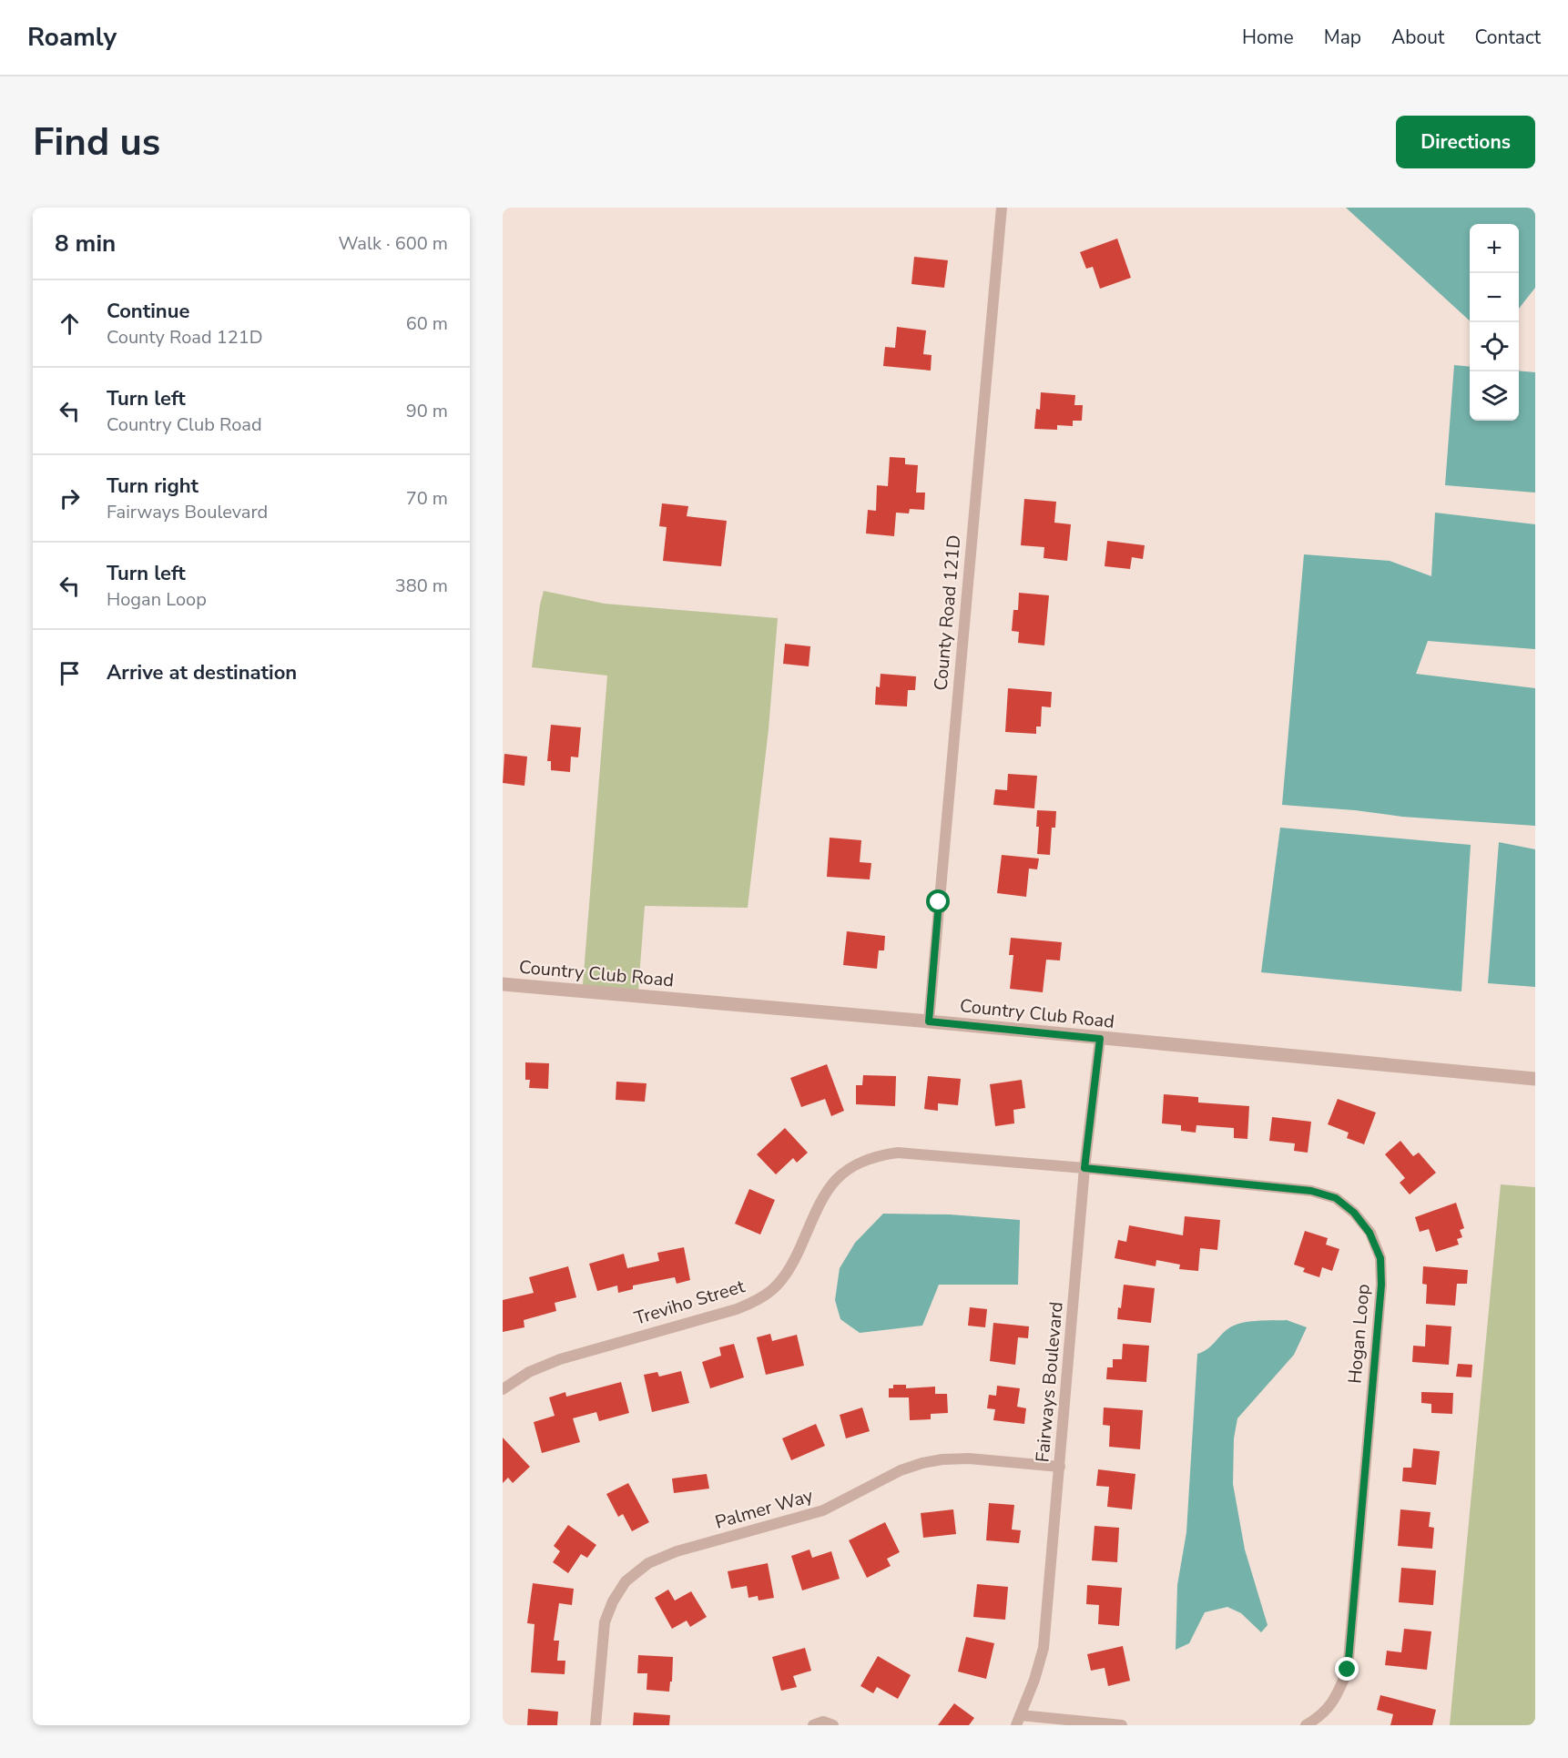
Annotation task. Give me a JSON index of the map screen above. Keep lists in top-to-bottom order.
{
  "streets": {
    "street": [
      "County Road 121D",
      "Country Club Road",
      "Treviho Street",
      "Hogan Loop",
      "Fairways Boulevard",
      "Palmer Way"
    ]
  },
  "crossings": [
    ["County Road 121D", "Country Club Road"],
    ["Country Club Road", "Fairways Boulevard"],
    ["Treviho Street", "Hogan Loop"],
    ["Treviho Street", "Fairways Boulevard"],
    ["Hogan Loop", "Fairways Boulevard"],
    ["Fairways Boulevard", "Palmer Way"]
  ],
  "page": {
    "header": "Roamly",
    "nav": [
      "Home",
      "Map",
      "About",
      "Contact"
    ],
    "buttons": "Directions",
    "title": "Find us",
    "heading": ["8 min", "Walk · 600 m"],
    "map_buttons": ["+", "−"],
    "list": [
      ["Continue", "County Road 121D", "60 m"],
      ["Turn left", "Country Club Road", "90 m"],
      ["Turn right", "Fairways Boulevard", "70 m"],
      ["Turn left", "Hogan Loop", "380 m"],
      "Arrive at destination"
    ]
  }
}
